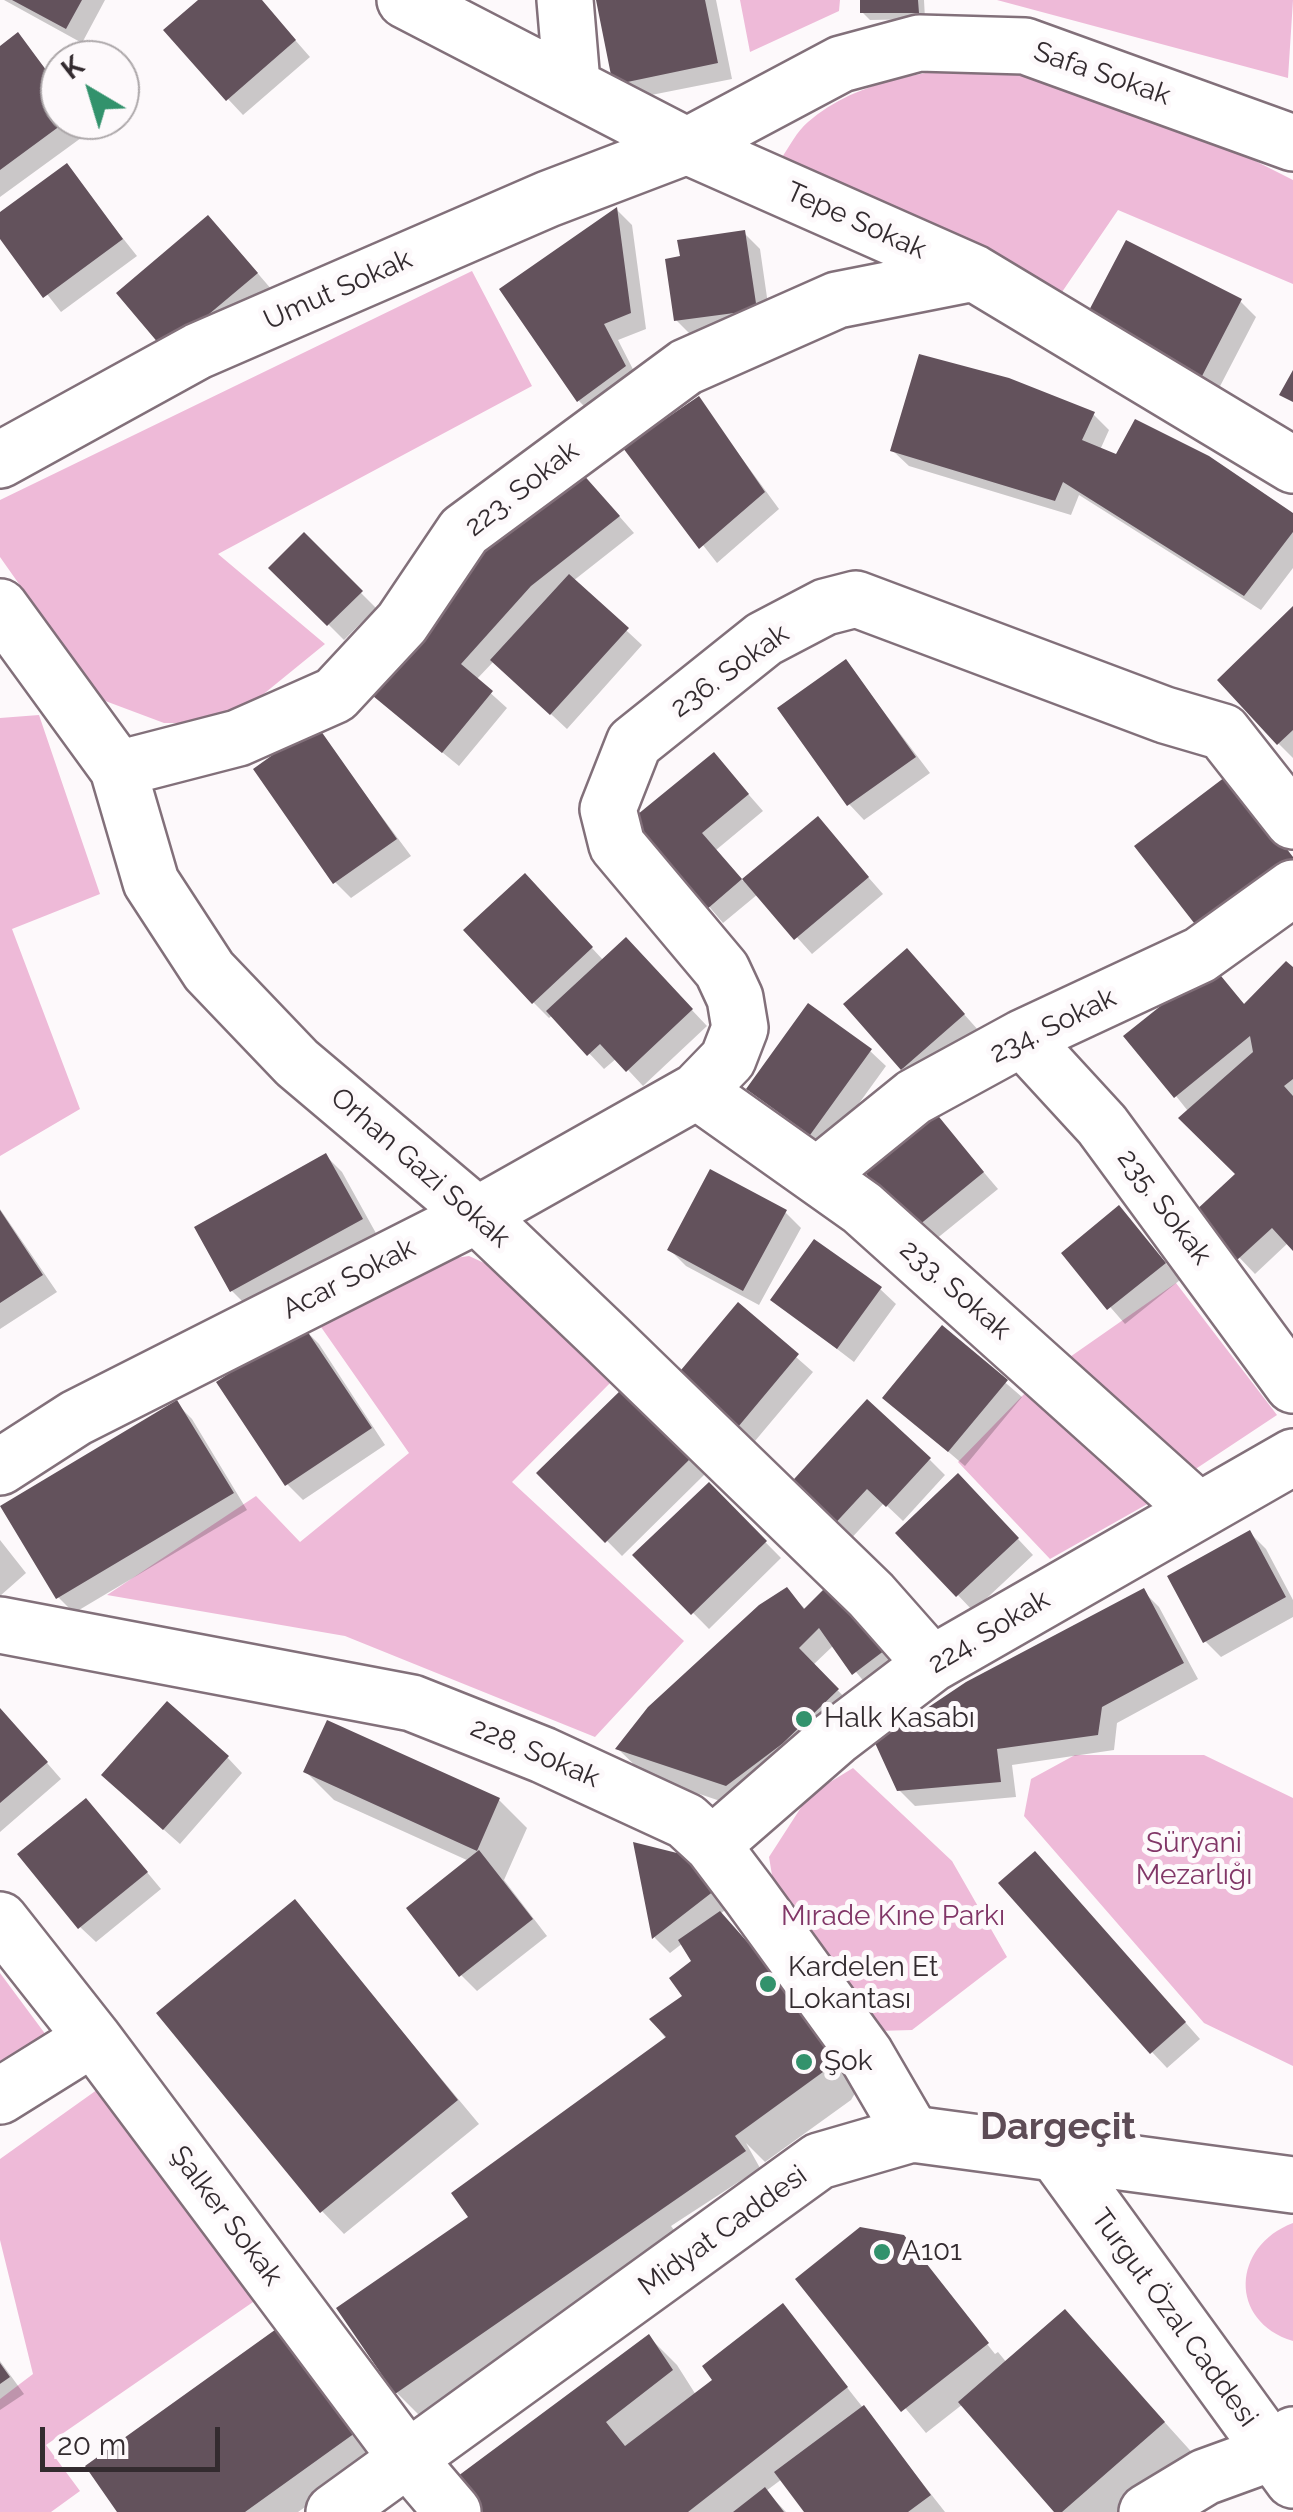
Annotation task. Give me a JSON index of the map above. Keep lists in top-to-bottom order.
{
  "streets": {
    "street": [
      "Safa Sokak",
      "Tepe Sokak",
      "Umut Sokak",
      "223. Sokak",
      "236. Sokak",
      "234. Sokak",
      "Orhan Gazi Sokak",
      "235. Sokak",
      "Acar Sokak",
      "233. Sokak",
      "224. Sokak",
      "228. Sokak",
      "Şalker Sokak",
      "Midyat Caddesi",
      "Turgut Özal Caddesi"
    ]
  },
  "crossings": [
    ["Safa Sokak", "Tepe Sokak"],
    ["Safa Sokak", "Umut Sokak"],
    ["Tepe Sokak", "Umut Sokak"],
    ["Tepe Sokak", "223. Sokak"],
    ["223. Sokak", "Orhan Gazi Sokak"],
    ["236. Sokak", "Acar Sokak"],
    ["236. Sokak", "233. Sokak"],
    ["234. Sokak", "235. Sokak"],
    ["234. Sokak", "233. Sokak"],
    ["Orhan Gazi Sokak", "Acar Sokak"],
    ["Orhan Gazi Sokak", "224. Sokak"],
    ["Acar Sokak", "233. Sokak"],
    ["233. Sokak", "224. Sokak"],
    ["224. Sokak", "228. Sokak"],
    ["228. Sokak", "Midyat Caddesi"],
    ["Şalker Sokak", "Midyat Caddesi"],
    ["Midyat Caddesi", "Turgut Özal Caddesi"]
  ],
  "districts": ["Dargeçit"],
  "parks": ["Süryani Mezarlığı", "Mırade Kıne Parkı"],
  "places": [
    "Halk Kasabı",
    "Kardelen Et Lokantası",
    "Şok",
    "A101"
  ],
  "scale_bar": "20 m",
  "north": "top left"
}
